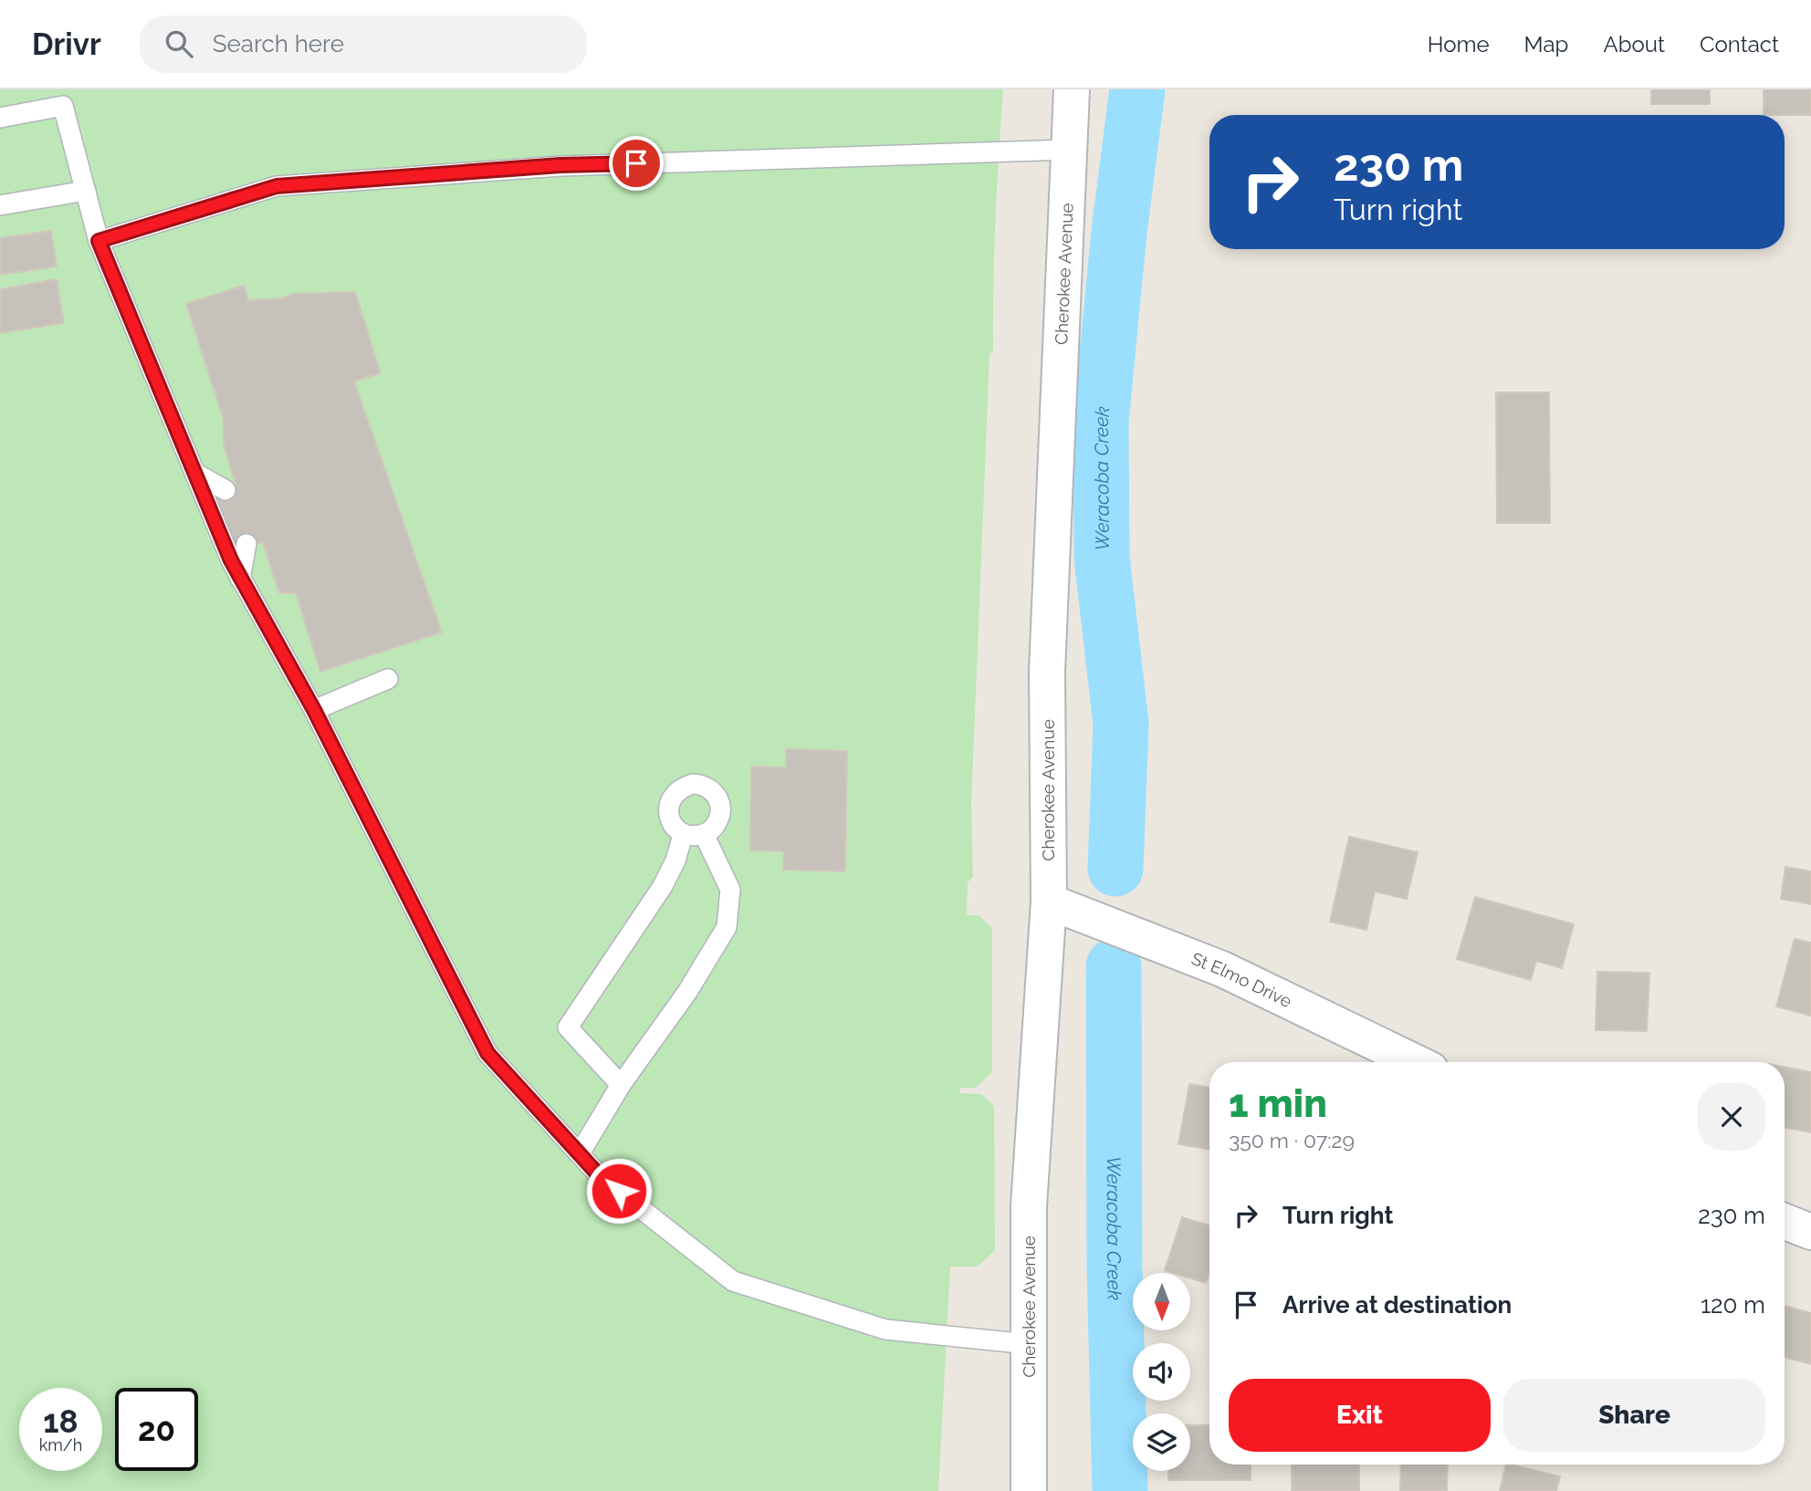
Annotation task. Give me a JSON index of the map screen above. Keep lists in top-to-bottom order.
{
  "streets": {
    "street": ["Cherokee Avenue", "St Elmo Drive"]
  },
  "crossings": [
    ["Cherokee Avenue", "St Elmo Drive"]
  ],
  "water": ["Weracoba Creek"],
  "north": "bottom",
  "page": {
    "header": "Drivr",
    "search": "Search here",
    "nav": [
      "Home",
      "Map",
      "About",
      "Contact"
    ],
    "turn": ["230 m", "Turn right"],
    "heading": ["1 min", "350 m · 07:29"],
    "list": [
      {
        "name": "Turn right",
        "value": "230 m"
      },
      {
        "name": "Arrive at destination",
        "value": "120 m"
      }
    ],
    "buttons": ["Exit", "Share"],
    "speed": "18 km/h",
    "limit": "20"
  }
}
